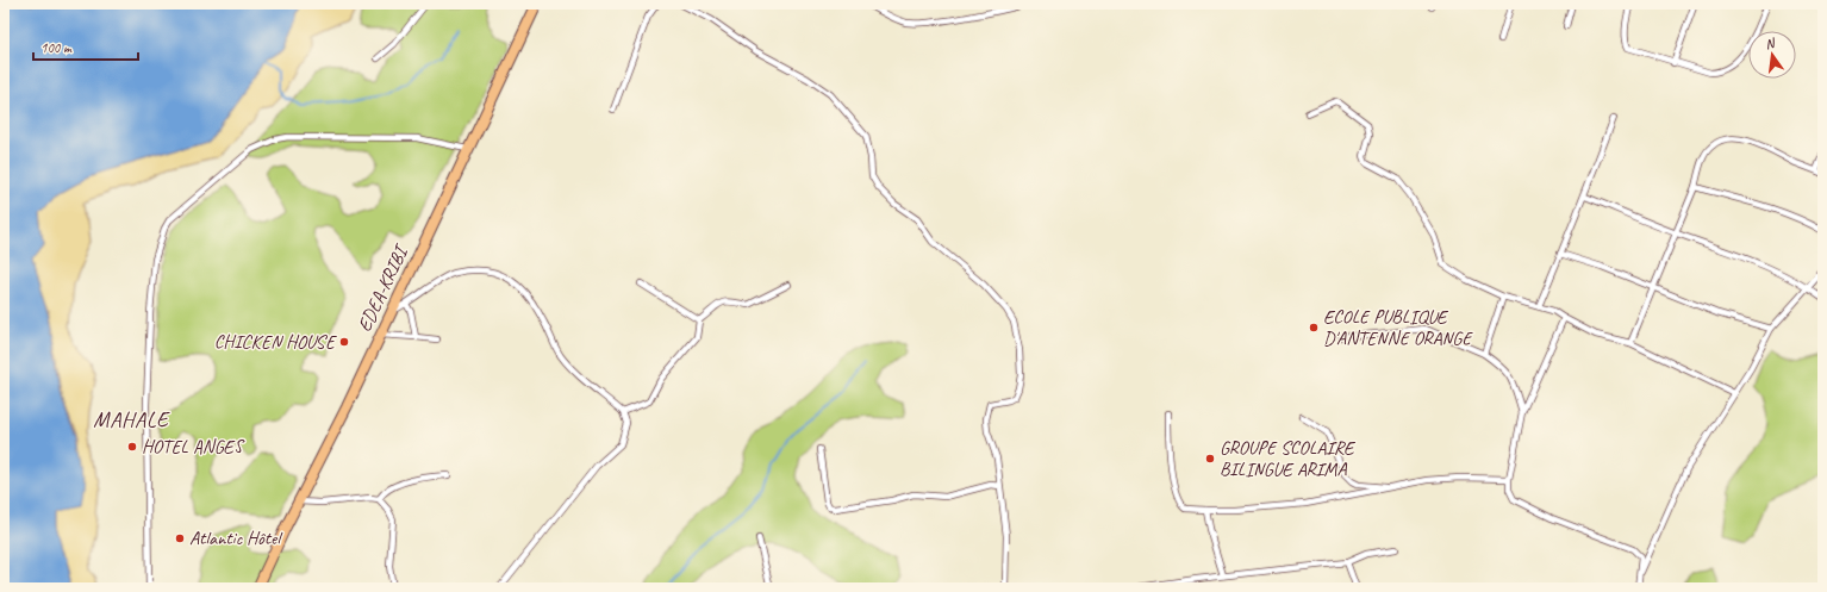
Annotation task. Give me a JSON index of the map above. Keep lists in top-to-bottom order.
{
  "streets": {
    "highway": ["EDEA-KRIBI"]
  },
  "districts": ["MAHALE"],
  "places": [
    "ECOLE PUBLIQUE D'ANTENNE ORANGE",
    "CHICKEN HOUSE",
    "HOTEL ANGES",
    "GROUPE SCOLAIRE BILINGUE ARIMA",
    "Atlantic Hôtel"
  ],
  "scale_bar": "100 m",
  "north": "top"
}
